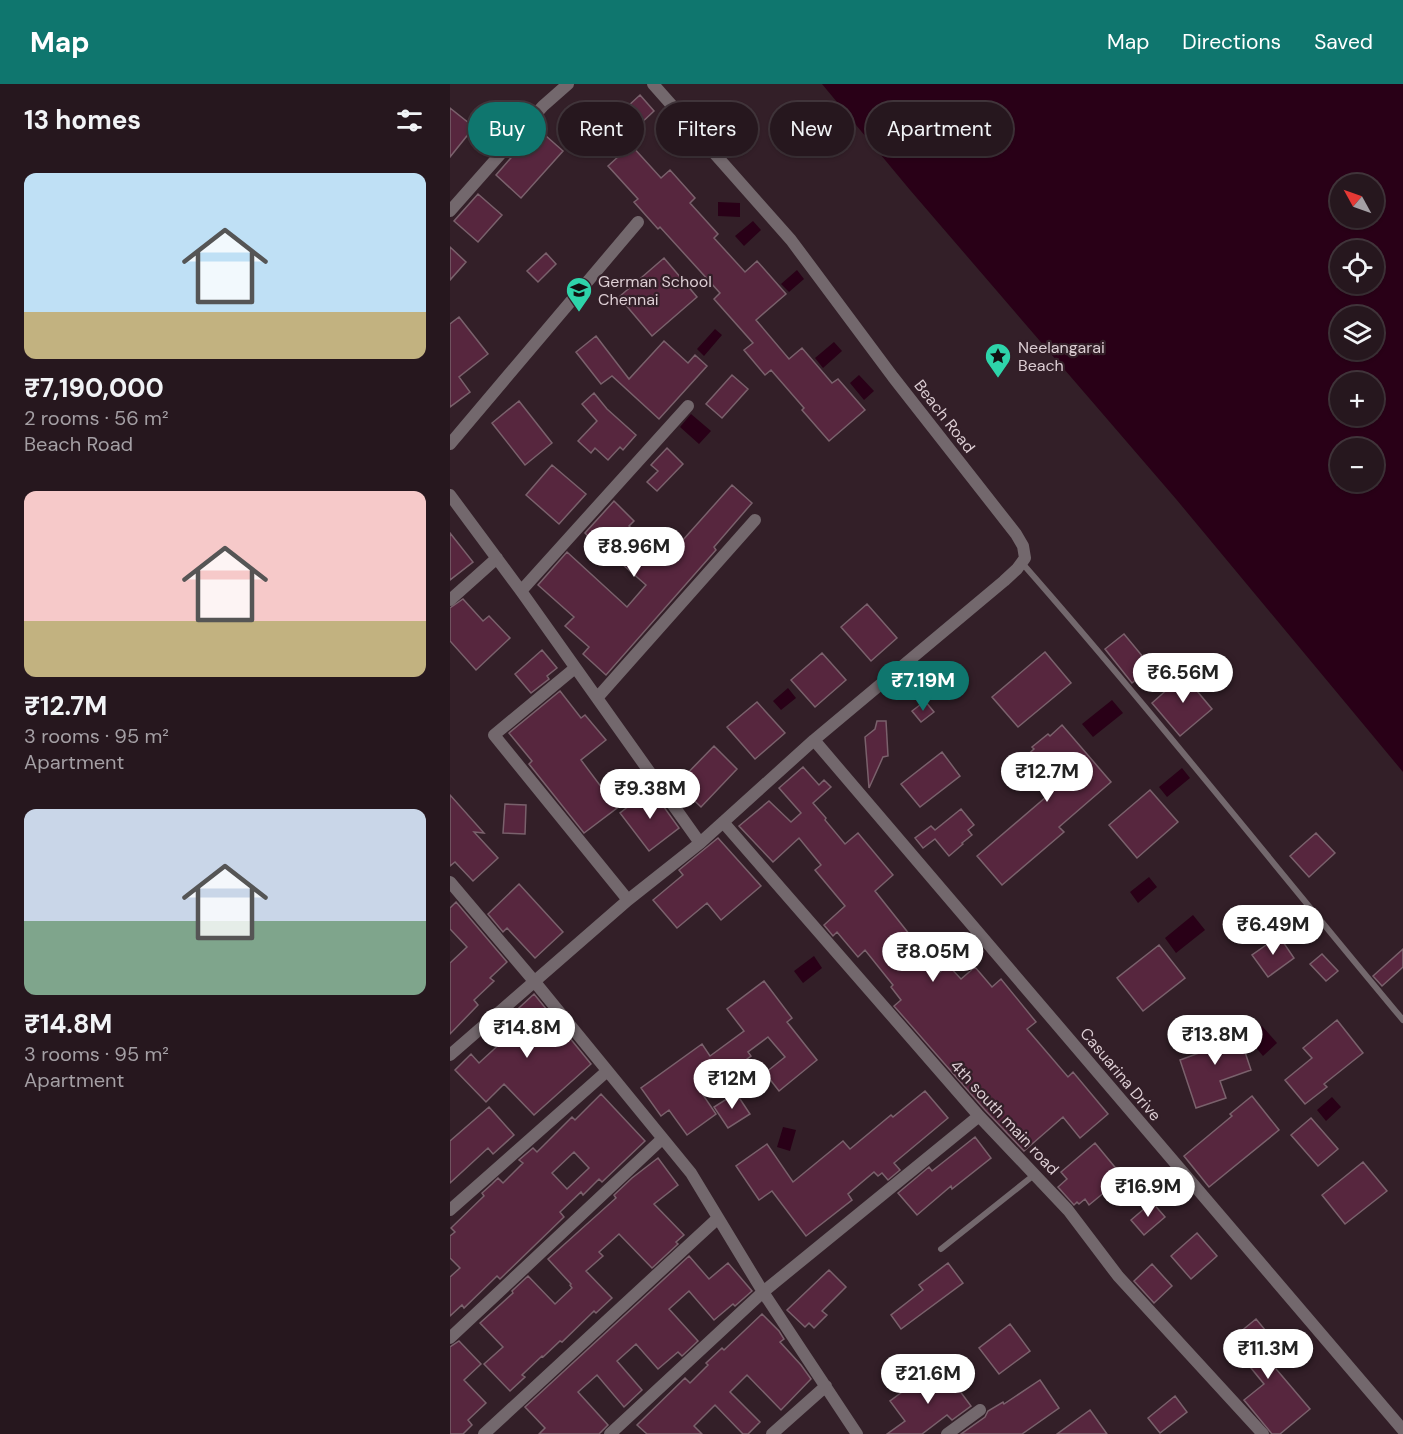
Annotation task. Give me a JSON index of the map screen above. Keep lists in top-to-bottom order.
{
  "streets": {
    "street": ["Beach Road", "Casuarina Drive", "4th south main road"]
  },
  "places": {
    "school or university": ["German School Chennai"],
    "place": ["Neelangarai Beach"]
  },
  "north": "top left",
  "page": {
    "header": "Map",
    "nav": ["Map", "Directions", "Saved"],
    "heading": "13 homes",
    "chip": [
      "Buy",
      "Rent",
      "Filters",
      "New",
      "Apartment"
    ],
    "list": [
      {
        "name": "₹7,190,000",
        "note": "2 rooms · 56 m² · Beach Road"
      },
      {
        "name": "₹12.7M",
        "note": "3 rooms · 95 m² · Apartment"
      },
      {
        "name": "₹14.8M",
        "note": "3 rooms · 95 m² · Apartment"
      }
    ],
    "map_buttons": ["+", "−"],
    "price": [
      "₹8.96M",
      "₹6.56M",
      "₹7.19M",
      "₹12.7M",
      "₹9.38M",
      "₹6.49M",
      "₹8.05M",
      "₹14.8M",
      "₹13.8M",
      "₹12M",
      "₹16.9M",
      "₹11.3M",
      "₹21.6M"
    ]
  }
}
